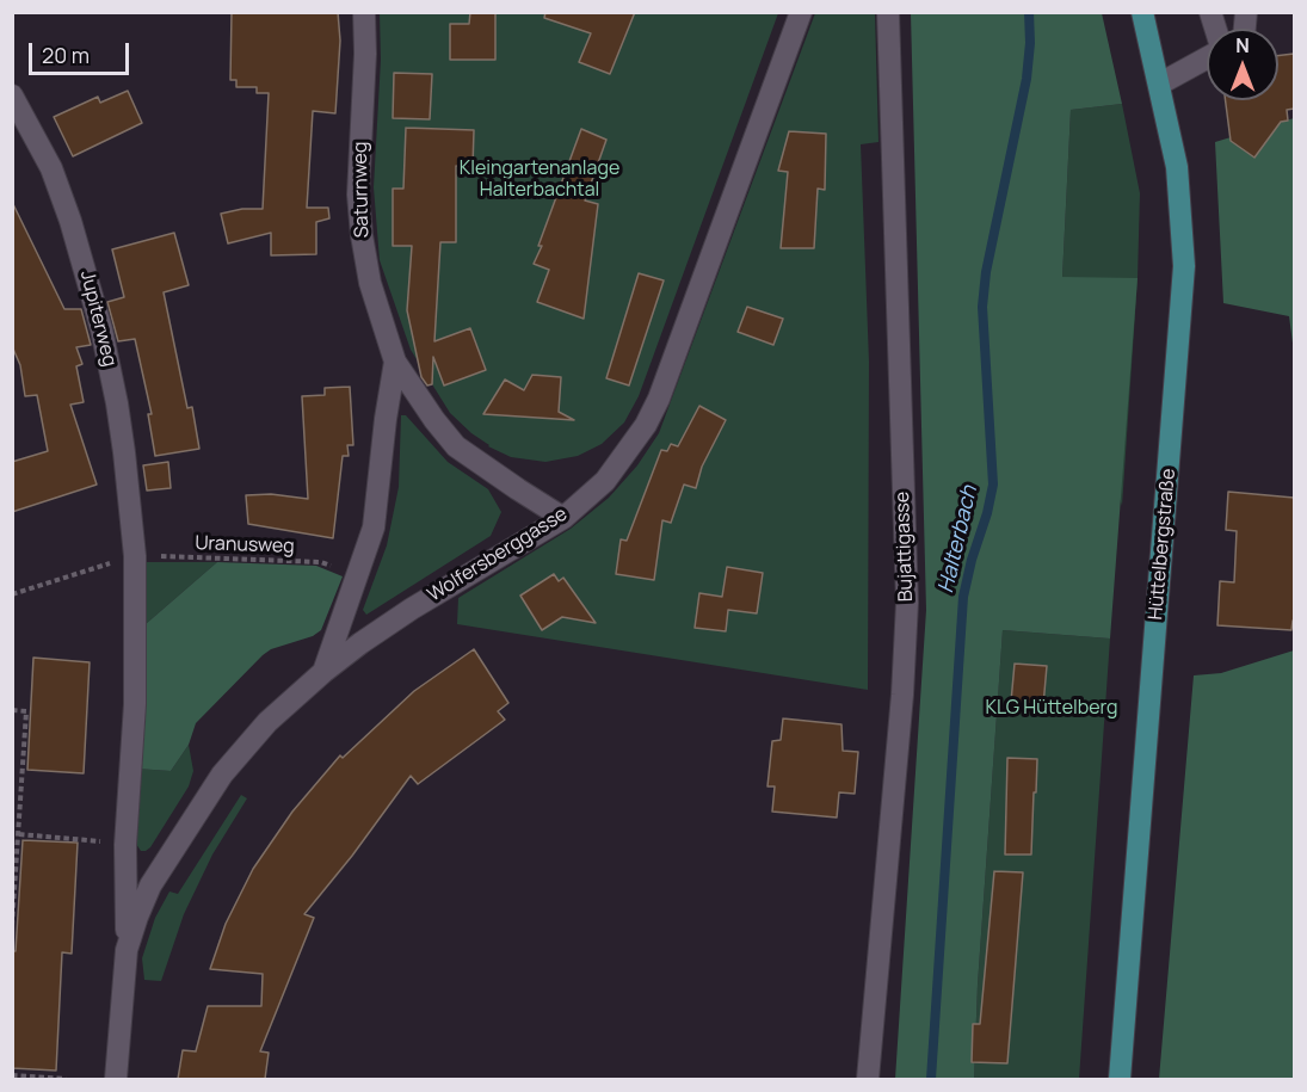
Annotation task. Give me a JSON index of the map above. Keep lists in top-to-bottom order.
{
  "streets": {
    "main road": ["Hüttelbergstraße"],
    "street": [
      "Saturnweg",
      "Jupiterweg",
      "Bujattigasse",
      "Wolfersberggasse"
    ],
    "path": ["Uranusweg"]
  },
  "crossings": [
    ["Saturnweg", "Wolfersberggasse"],
    ["Jupiterweg", "Wolfersberggasse"]
  ],
  "water": ["Halterbach"],
  "parks": ["Kleingartenanlage Halterbachtal", "KLG Hüttelberg"],
  "scale_bar": "20 m",
  "north": "top"
}
